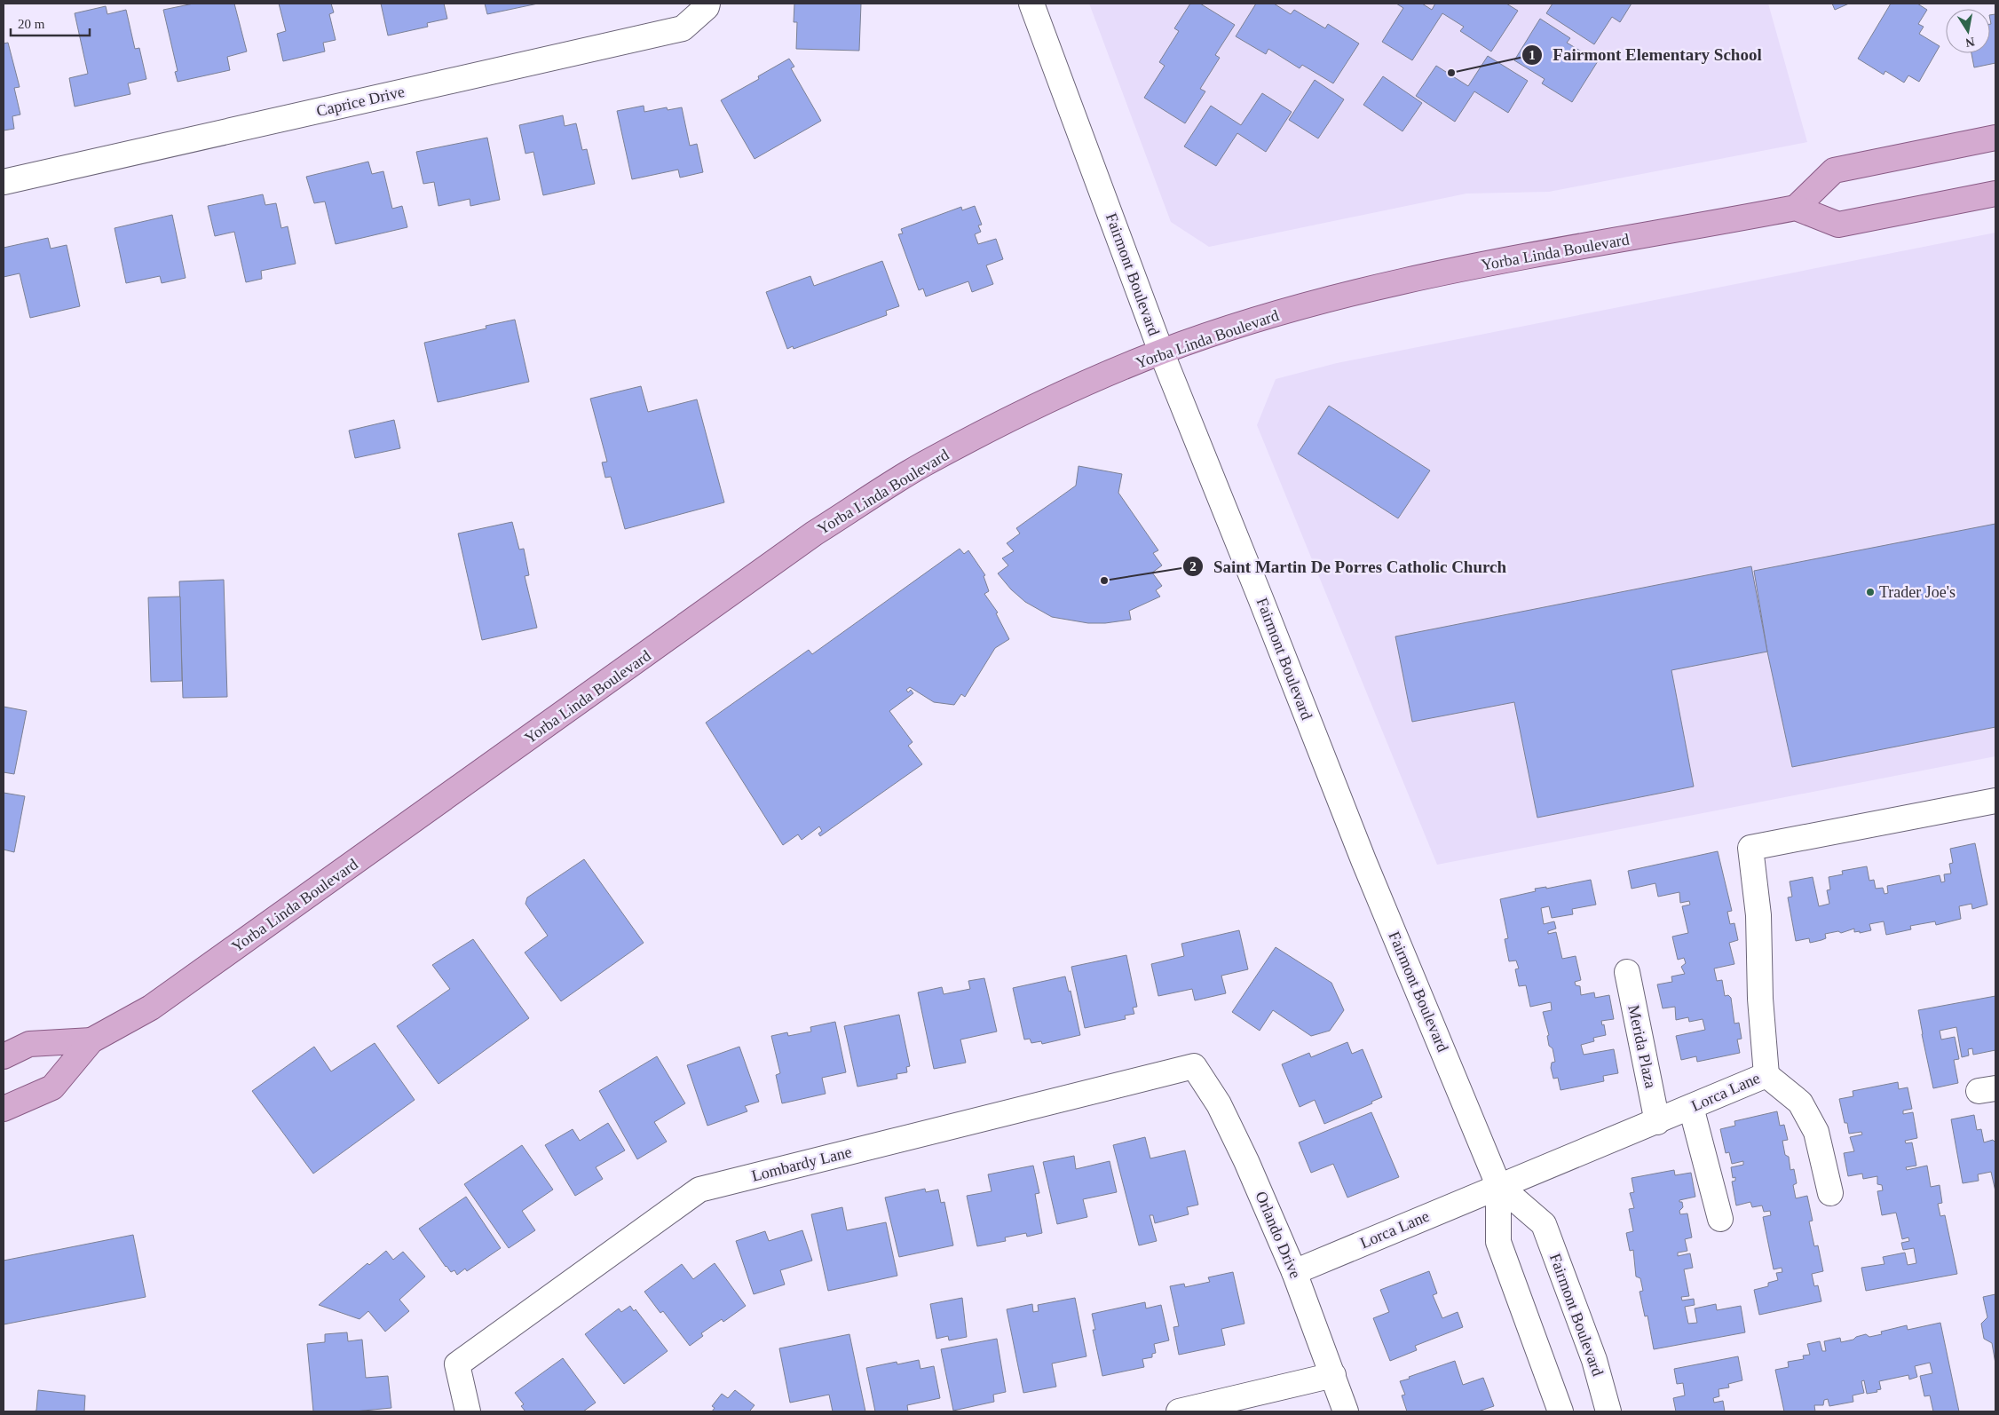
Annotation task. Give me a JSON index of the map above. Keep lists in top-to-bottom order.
{
  "streets": {
    "main road": ["Yorba Linda Boulevard"],
    "street": [
      "Caprice Drive",
      "Fairmont Boulevard",
      "Merida Plaza",
      "Lorca Lane",
      "Lombardy Lane",
      "Orlando Drive"
    ]
  },
  "crossings": [
    ["Yorba Linda Boulevard", "Fairmont Boulevard"],
    ["Fairmont Boulevard", "Lorca Lane"],
    ["Merida Plaza", "Lorca Lane"],
    ["Lorca Lane", "Orlando Drive"],
    ["Lombardy Lane", "Orlando Drive"]
  ],
  "places": ["Fairmont Elementary School", "Saint Martin De Porres Catholic Church", "Trader Joe's"],
  "scale_bar": "20 m",
  "north": "bottom"
}
